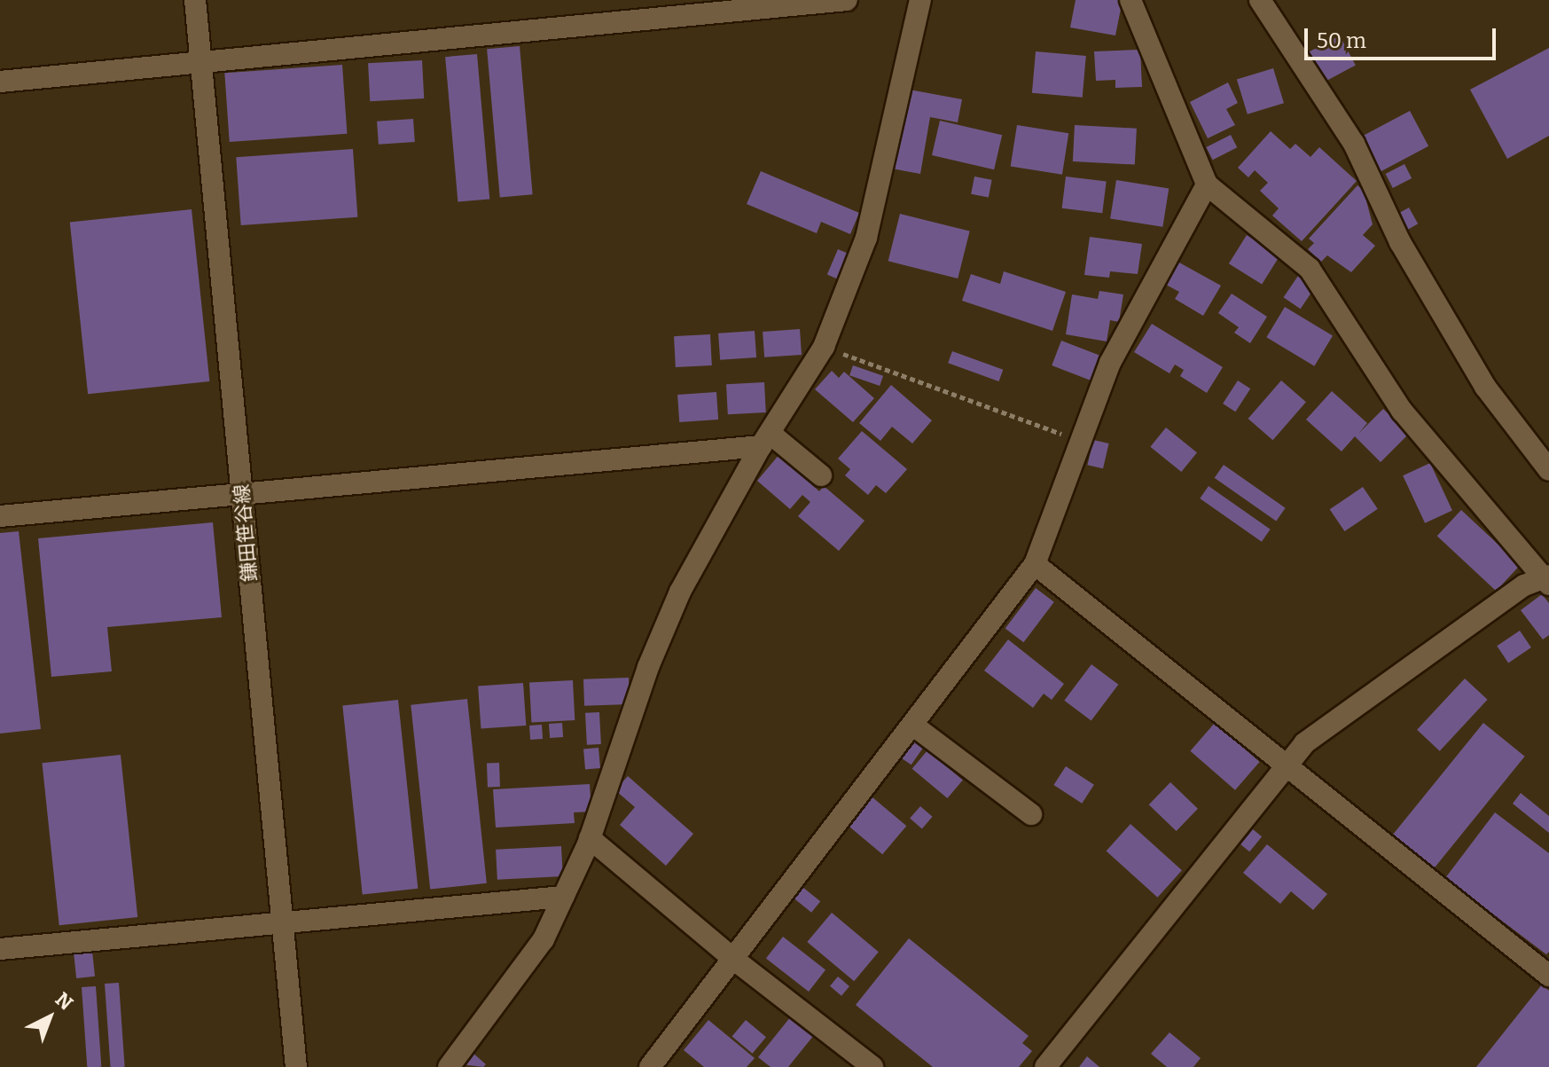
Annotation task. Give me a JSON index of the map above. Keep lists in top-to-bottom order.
{
  "streets": {
    "street": ["鎌田笹谷線"]
  },
  "scale_bar": "50 m",
  "north": "top right"
}
